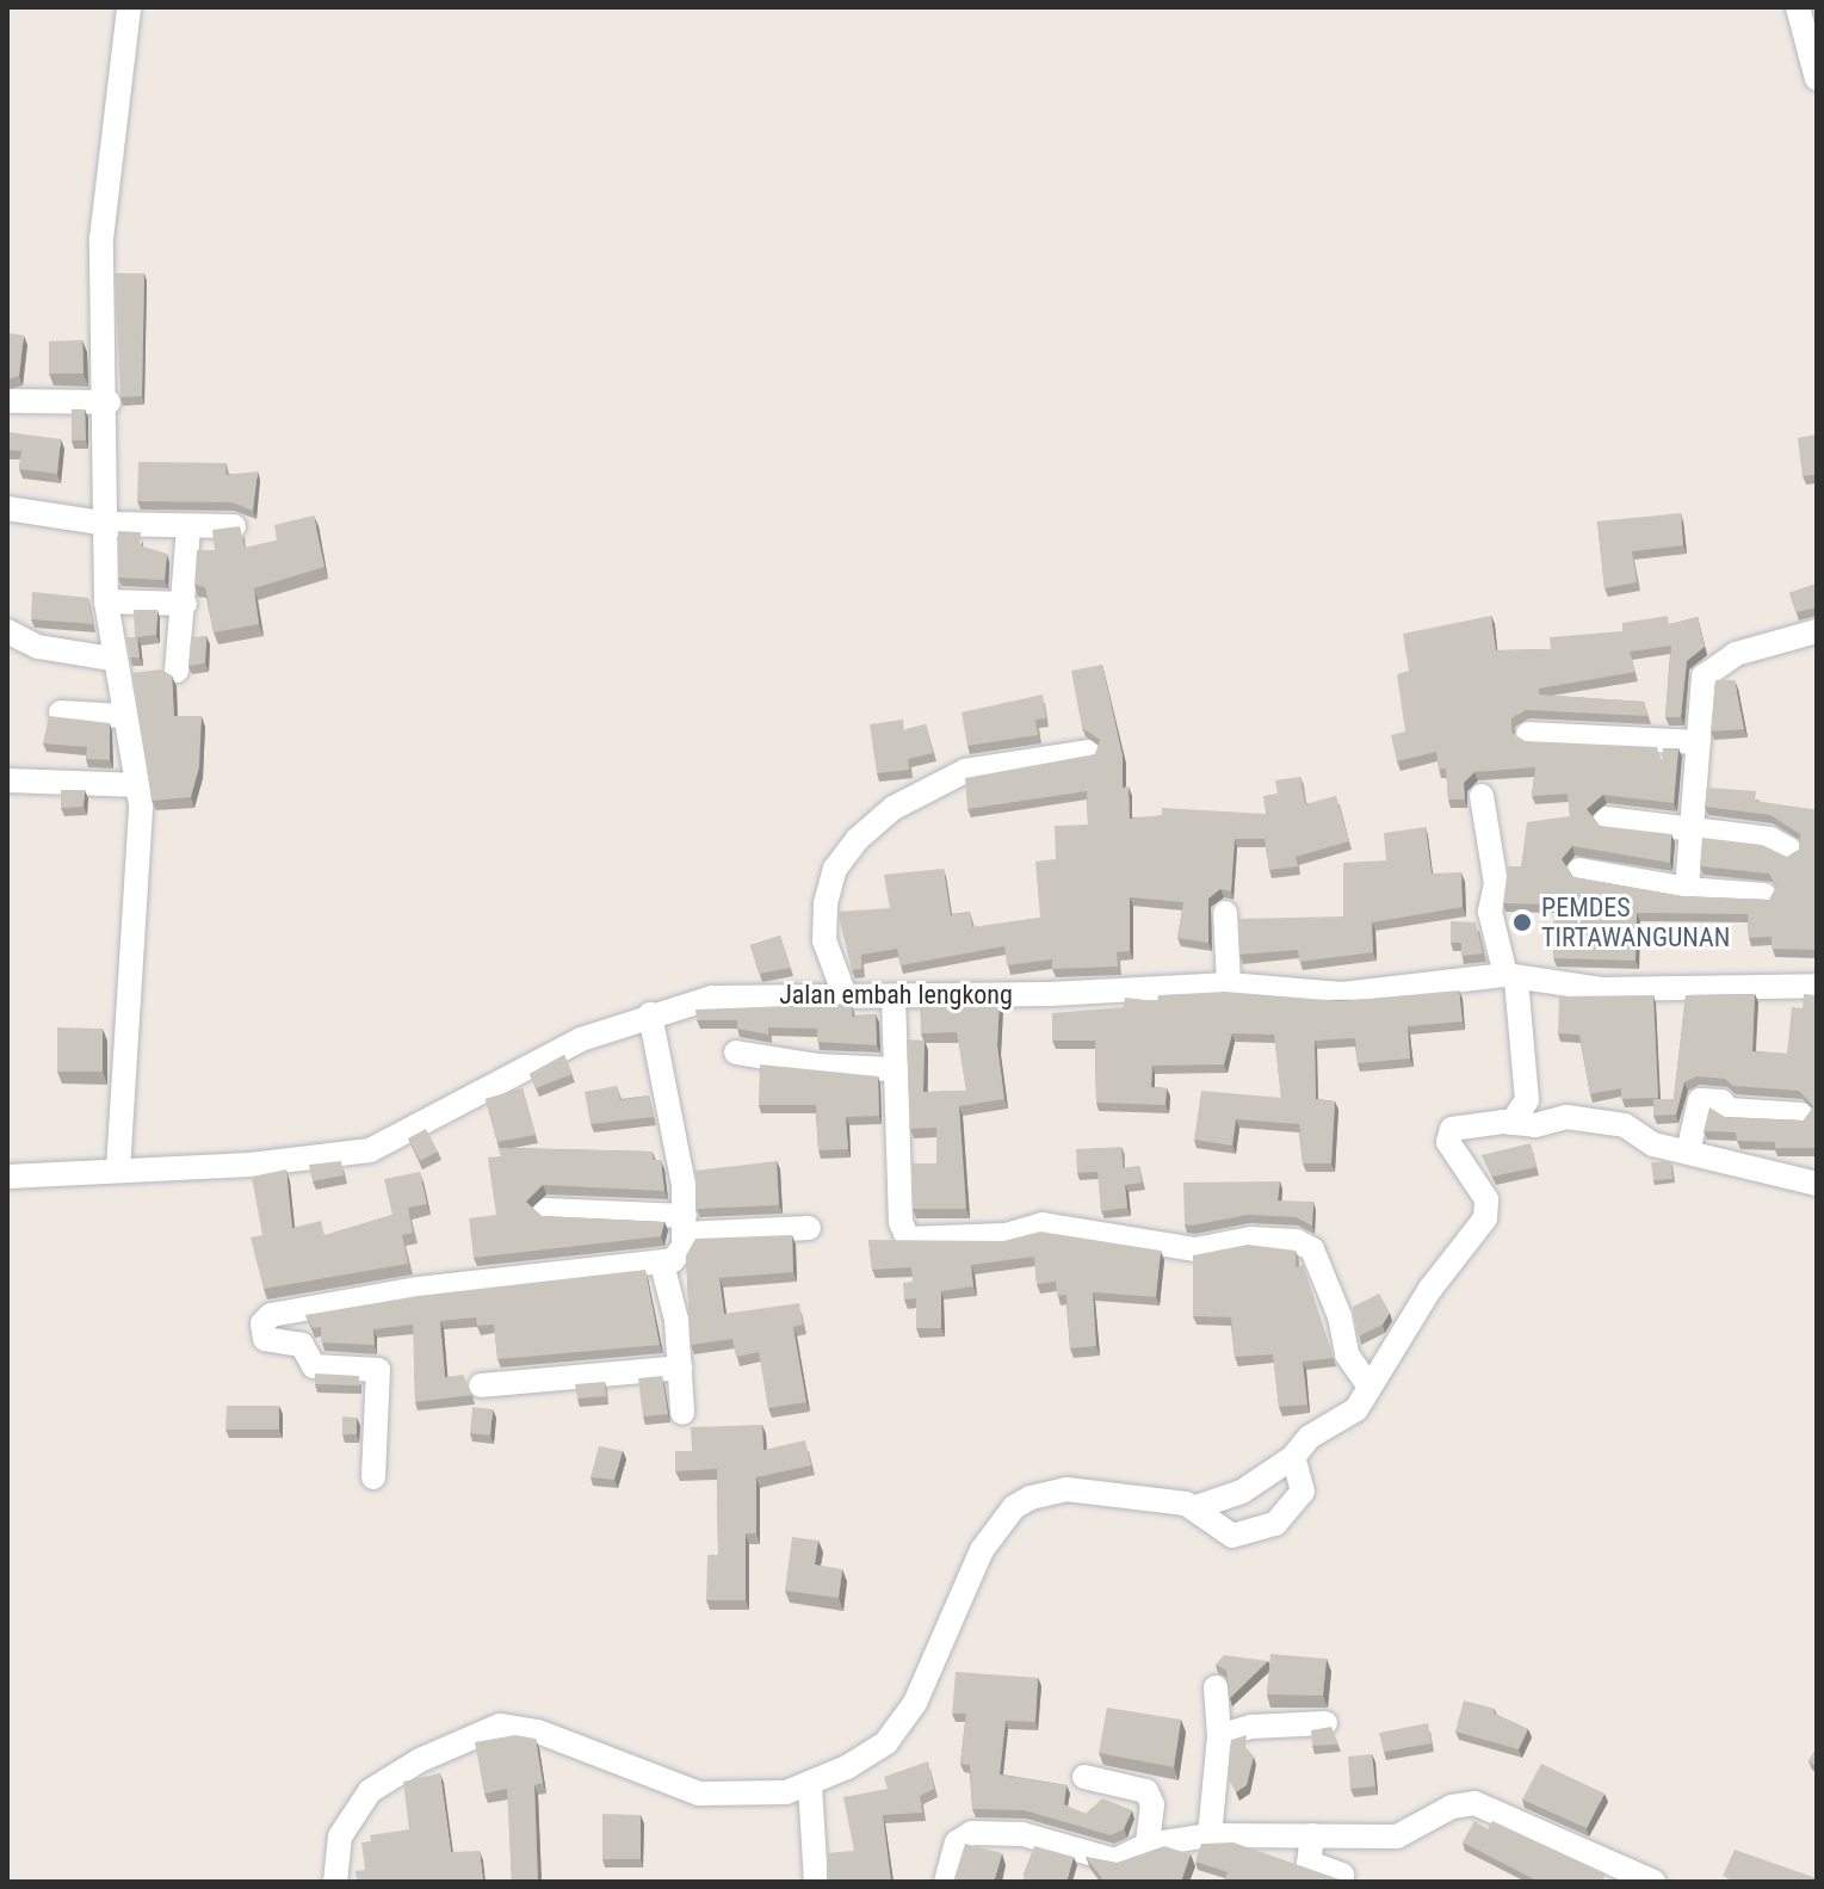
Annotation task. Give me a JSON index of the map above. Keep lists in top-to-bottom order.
{
  "streets": {
    "street": ["Jalan embah lengkong"]
  },
  "places": ["PEMDES TIRTAWANGUNAN"]
}
